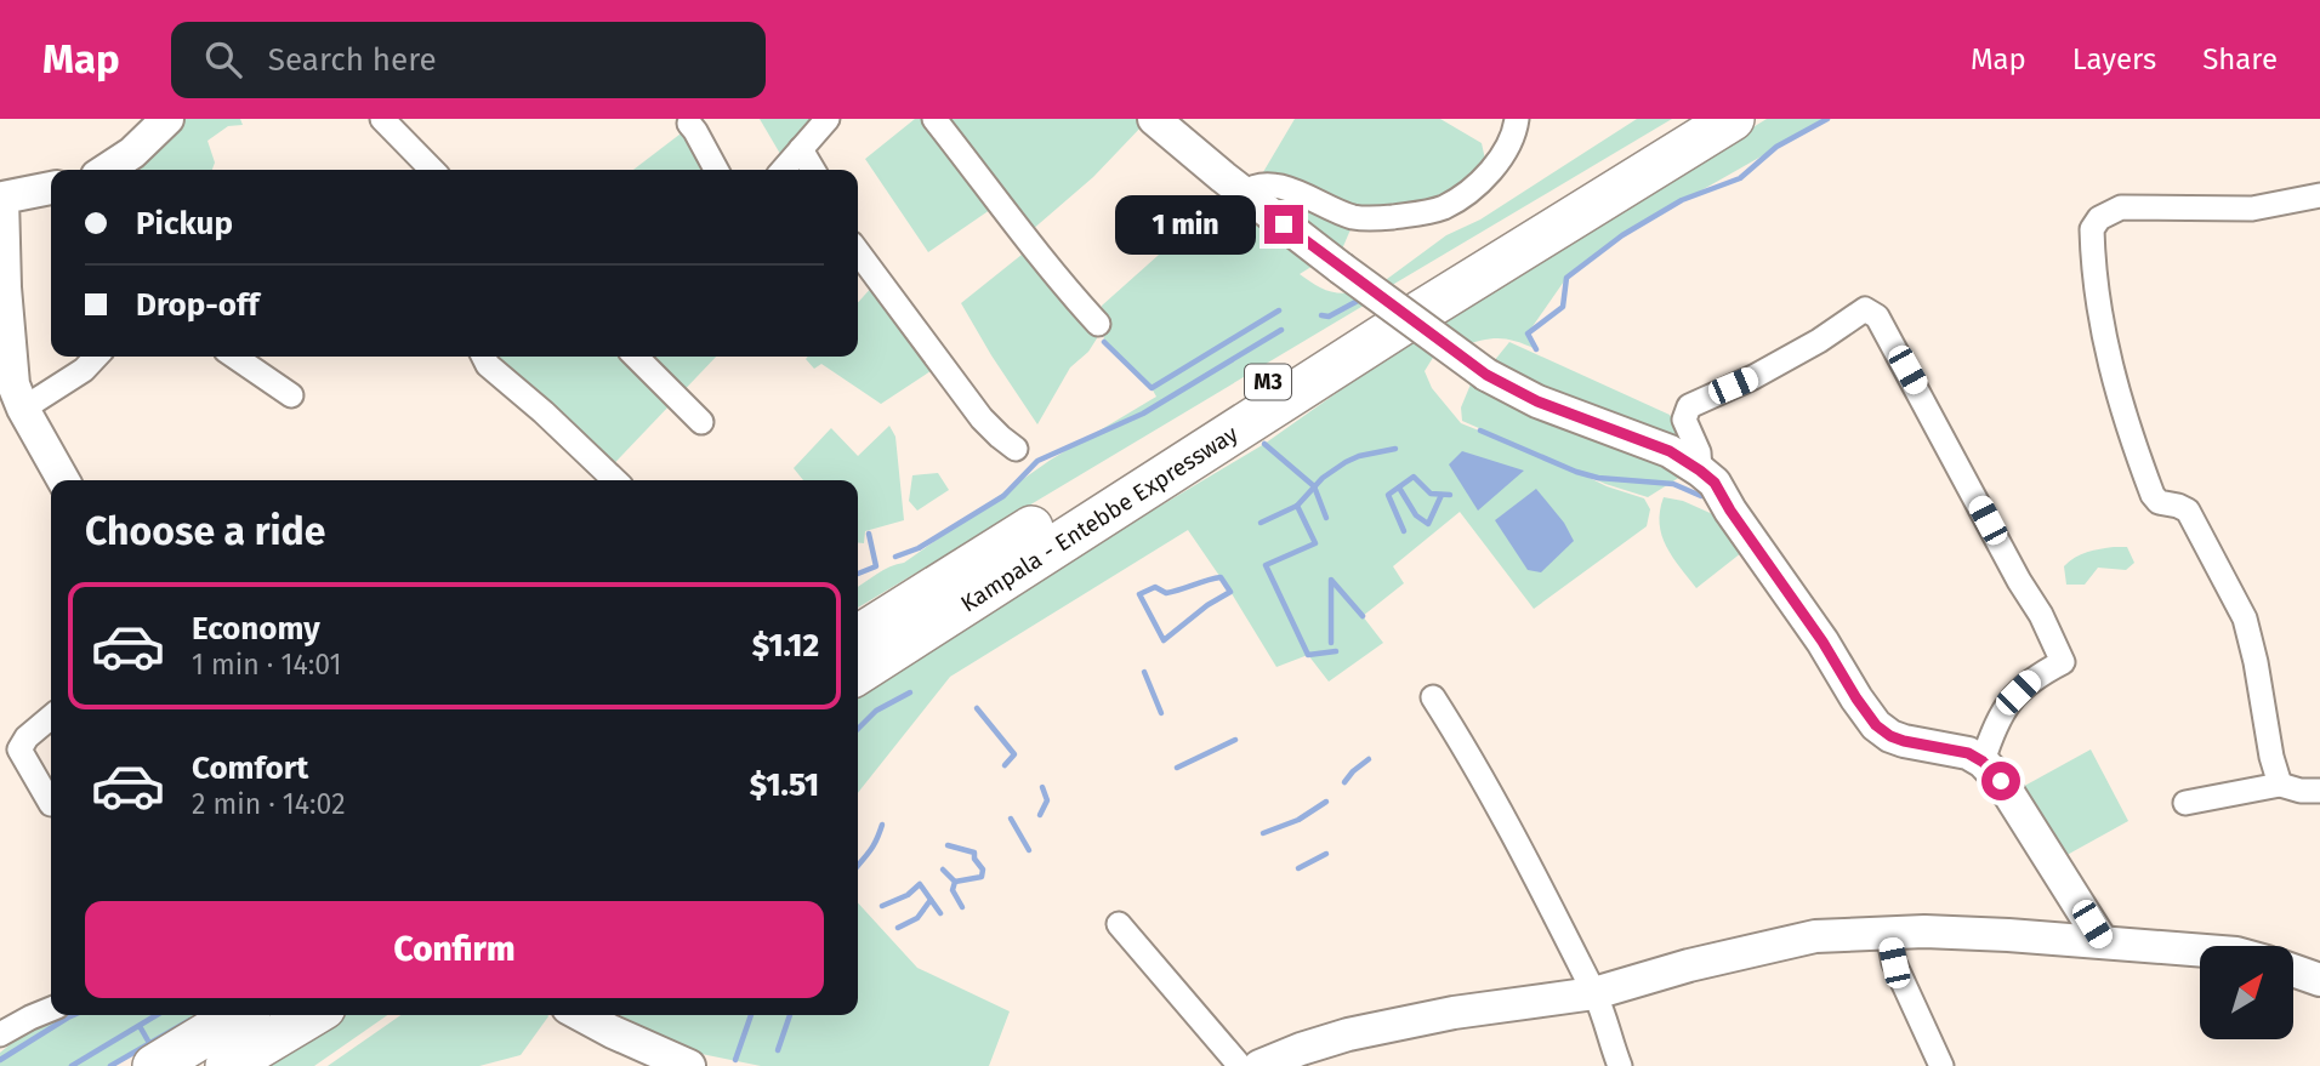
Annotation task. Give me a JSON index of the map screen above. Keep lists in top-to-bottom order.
{
  "streets": {
    "highway": ["M3", "Kampala - Entebbe Expressway"]
  },
  "north": "top right",
  "page": {
    "header": "Map",
    "search": "Search here",
    "nav": ["Map", "Layers", "Share"],
    "banner": ["Pickup", "Drop-off"],
    "bubble": "1 min",
    "heading": "Choose a ride",
    "list": [
      {
        "name": "Economy",
        "note": "1 min · 14:01",
        "value": "$1.12"
      },
      {
        "name": "Comfort",
        "note": "2 min · 14:02",
        "value": "$1.51"
      }
    ],
    "buttons": "Confirm"
  }
}
